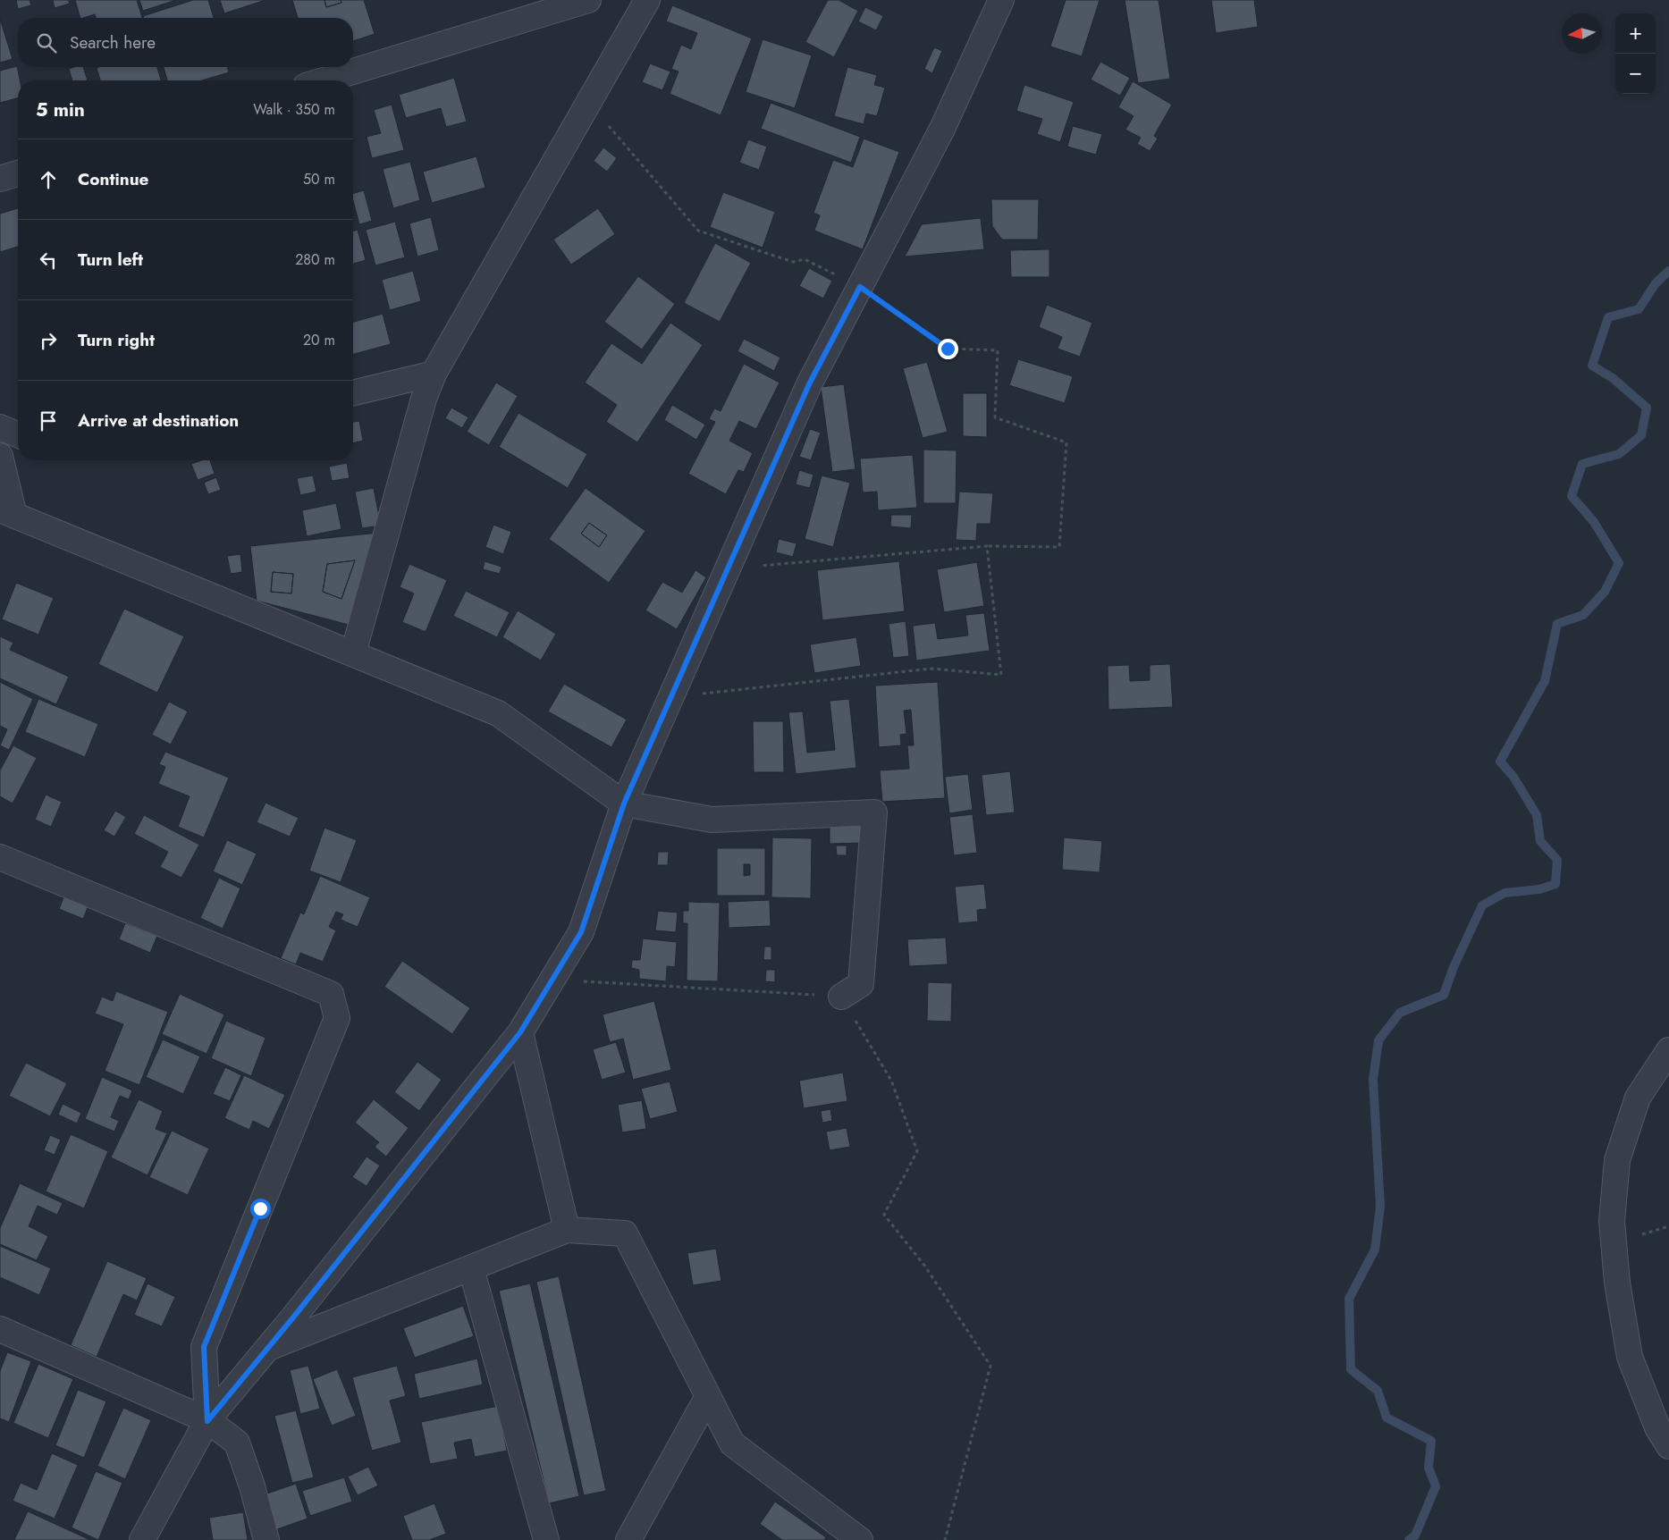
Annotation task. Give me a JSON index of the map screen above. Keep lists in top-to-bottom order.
{
  "north": "left",
  "page": {
    "map_buttons": ["+", "−"],
    "search": "Search here",
    "heading": ["5 min", "Walk · 350 m"],
    "list": [
      ["Continue", "50 m"],
      ["Turn left", "280 m"],
      ["Turn right", "20 m"],
      "Arrive at destination"
    ]
  }
}
